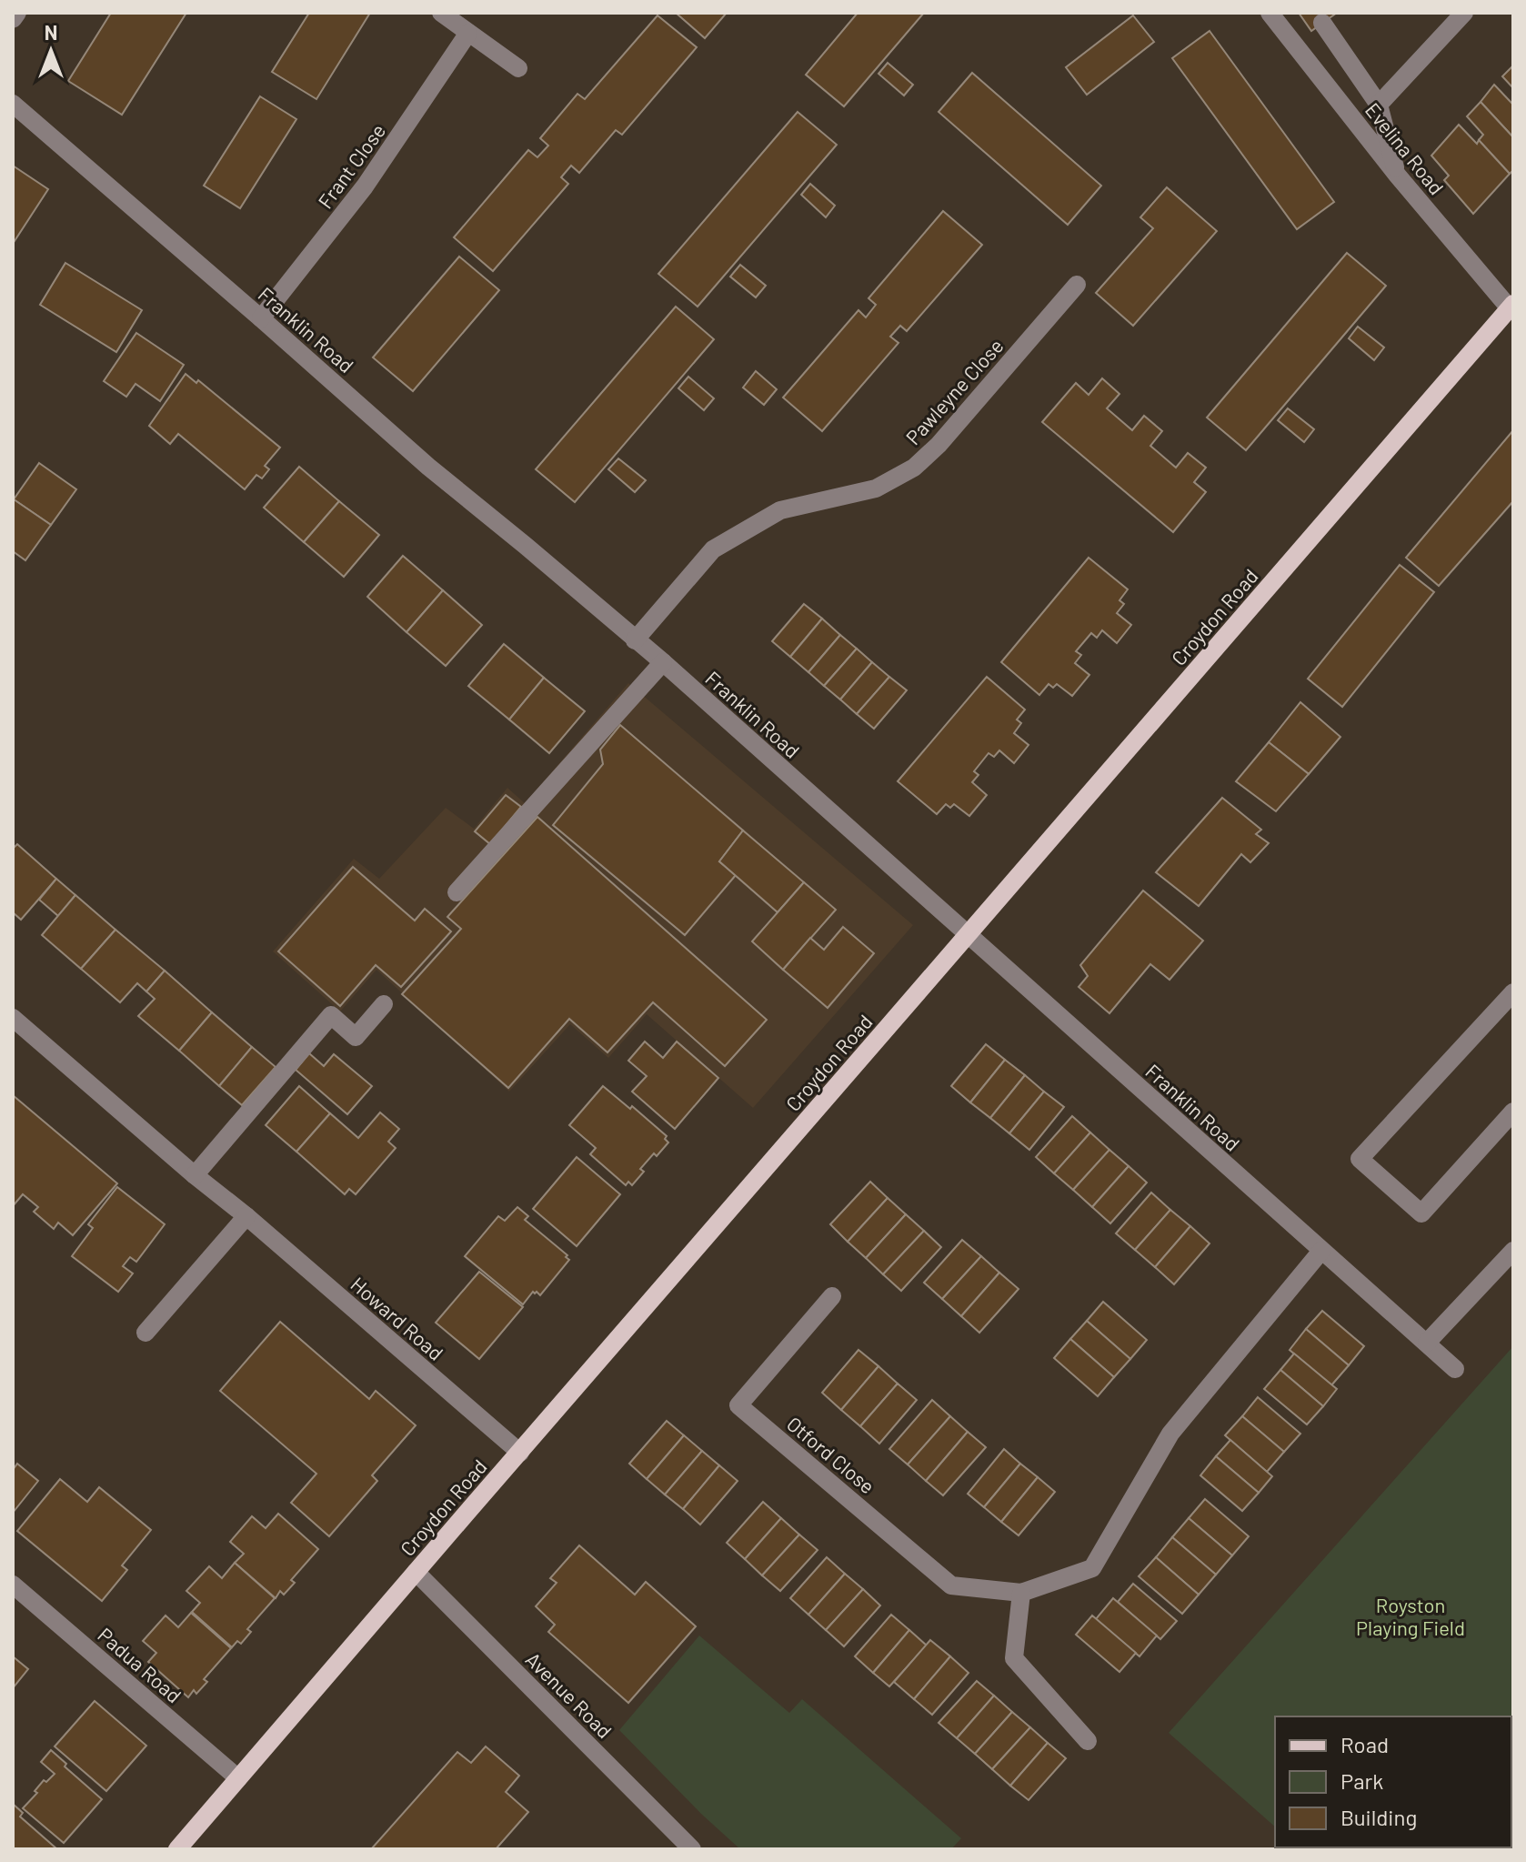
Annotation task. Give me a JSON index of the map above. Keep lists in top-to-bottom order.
{
  "streets": {
    "main road": ["Croydon Road"],
    "street": [
      "Evelina Road",
      "Frant Close",
      "Franklin Road",
      "Pawleyne Close",
      "Howard Road",
      "Otford Close",
      "Padua Road",
      "Avenue Road"
    ]
  },
  "crossings": [
    ["Evelina Road", "Croydon Road"],
    ["Frant Close", "Franklin Road"],
    ["Franklin Road", "Pawleyne Close"],
    ["Franklin Road", "Croydon Road"],
    ["Franklin Road", "Otford Close"],
    ["Croydon Road", "Howard Road"],
    ["Croydon Road", "Padua Road"],
    ["Croydon Road", "Avenue Road"]
  ],
  "parks": ["Royston Playing Field"],
  "legend": ["Road", "Park", "Building"],
  "north": "top"
}
